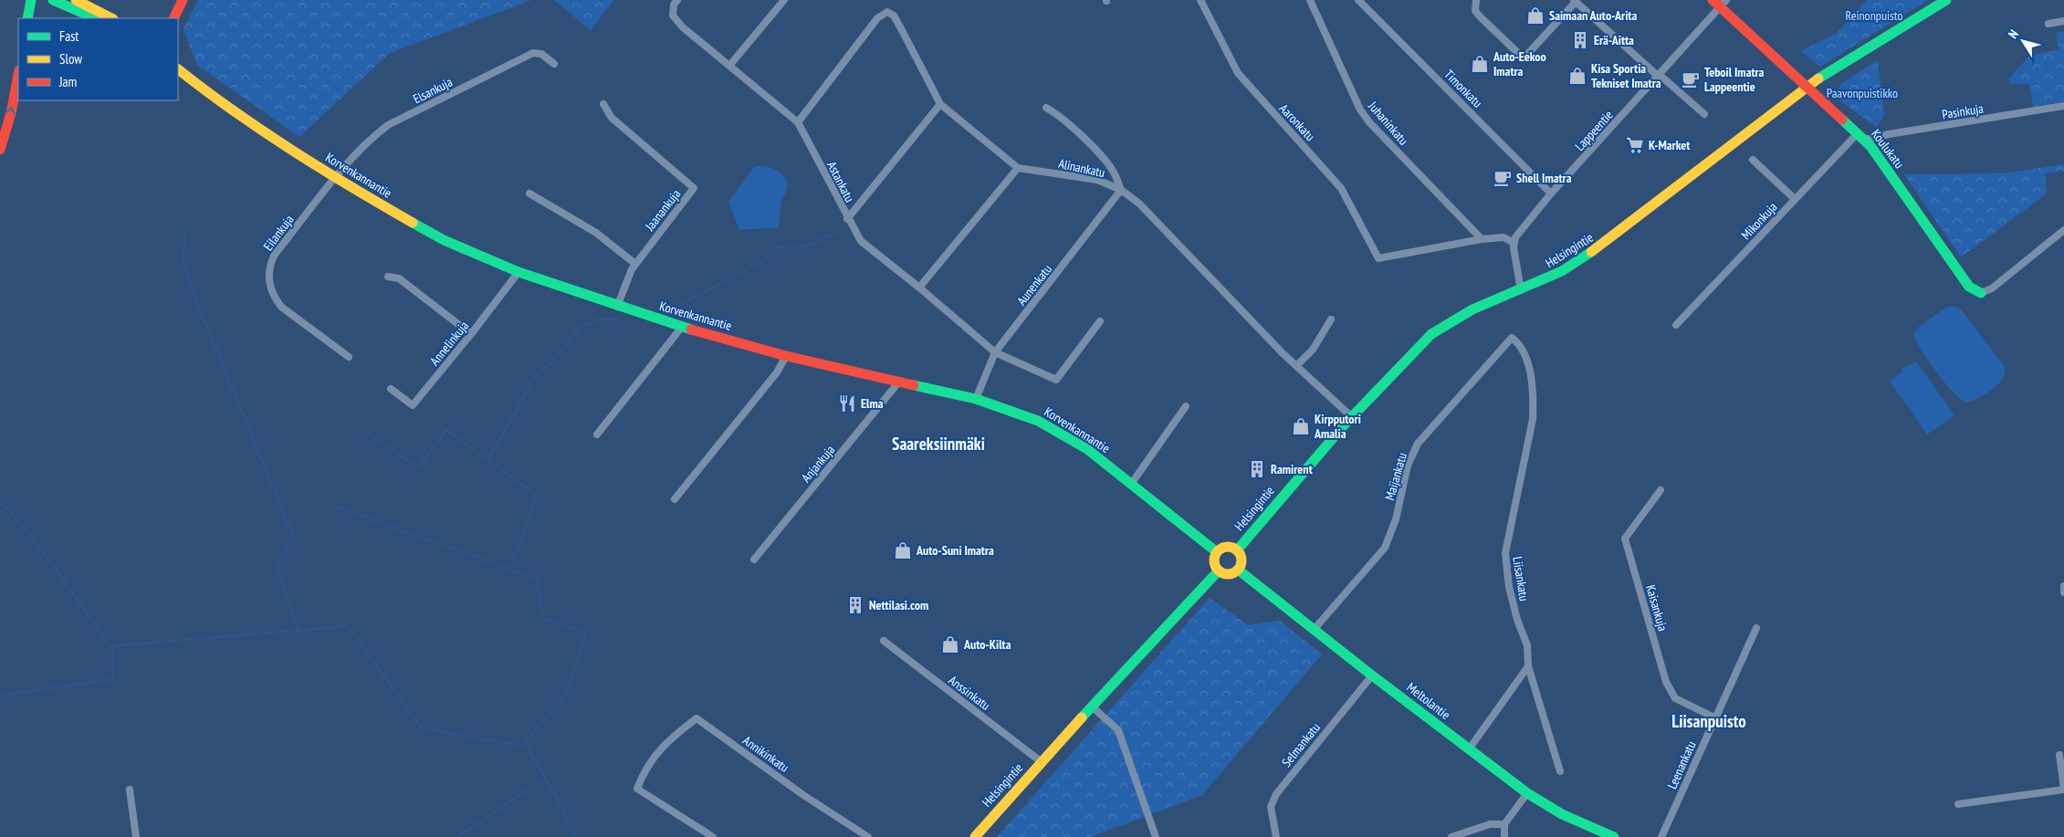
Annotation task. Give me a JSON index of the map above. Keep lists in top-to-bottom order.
{
  "streets": {
    "main road": [
      "Koulukatu",
      "Korvenkannantie",
      "Helsingintie",
      "Meltolantie"
    ],
    "street": [
      "Timonkatu",
      "Elsankuja",
      "Pasinkuja",
      "Aaronkatu",
      "Juhaninkatu",
      "Lappeentie",
      "Alinankatu",
      "Astankatu",
      "Jaanankuja",
      "Mikonkuja",
      "Eilankuja",
      "Aunenkatu",
      "Annelinkuja",
      "Anjankuja",
      "Maijankatu",
      "Liisankatu",
      "Kaisankuja",
      "Anssinkatu",
      "Selmankatu",
      "Annikinkatu",
      "Leenankatu"
    ]
  },
  "crossings": [
    ["Timonkatu", "Lappeentie"],
    ["Elsankuja", "Korvenkannantie"],
    ["Elsankuja", "Eilankuja"],
    ["Pasinkuja", "Koulukatu"],
    ["Pasinkuja", "Mikonkuja"],
    ["Aaronkatu", "Juhaninkatu"],
    ["Lappeentie", "Koulukatu"],
    ["Koulukatu", "Mikonkuja"],
    ["Koulukatu", "Helsingintie"],
    ["Alinankatu", "Helsingintie"],
    ["Alinankatu", "Aunenkatu"],
    ["Korvenkannantie", "Jaanankuja"],
    ["Korvenkannantie", "Eilankuja"],
    ["Korvenkannantie", "Helsingintie"],
    ["Korvenkannantie", "Aunenkatu"],
    ["Korvenkannantie", "Annelinkuja"],
    ["Korvenkannantie", "Anjankuja"],
    ["Korvenkannantie", "Meltolantie"],
    ["Astankatu", "Aunenkatu"],
    ["Helsingintie", "Anssinkatu"],
    ["Helsingintie", "Meltolantie"],
    ["Maijankatu", "Liisankatu"],
    ["Maijankatu", "Meltolantie"],
    ["Kaisankuja", "Leenankatu"],
    ["Meltolantie", "Selmankatu"]
  ],
  "districts": ["Saareksiinmäki", "Liisanpuisto"],
  "parks": ["Reinonpuisto", "Paavonpuistikko"],
  "places": {
    "shop": [
      "Saimaan Auto-Arita",
      "Auto-Eekoo Imatra",
      "Kisa Sportia Tekniset Imatra",
      "Kirpputori Amalia",
      "Auto-Suni Imatra",
      "Auto-Kilta"
    ],
    "building": ["Erä-Aitta", "Ramirent", "Nettilasi.com"],
    "cafe": ["Teboil Imatra Lappeentie", "Shell Imatra"],
    "supermarket": ["K-Market"],
    "restaurant": ["Elma"]
  },
  "legend": ["Fast", "Slow", "Jam"],
  "north": "top left"
}
